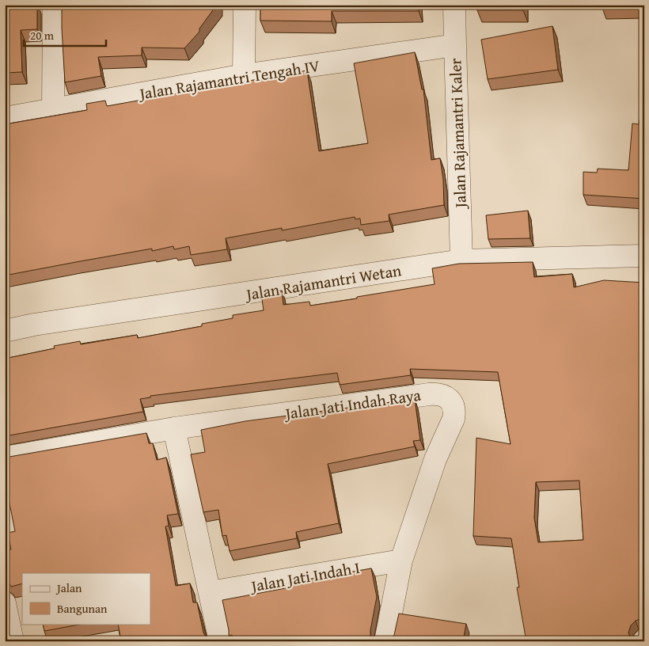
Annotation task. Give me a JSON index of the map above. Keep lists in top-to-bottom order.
{
  "streets": {
    "street": [
      "Jalan Rajamantri Tengah IV",
      "Jalan Rajamantri Kaler",
      "Jalan Rajamantri Wetan",
      "Jalan Jati Indah Raya",
      "Jalan Jati Indah I"
    ]
  },
  "crossings": [
    ["Jalan Rajamantri Tengah IV", "Jalan Rajamantri Kaler"],
    ["Jalan Rajamantri Kaler", "Jalan Rajamantri Wetan"],
    ["Jalan Jati Indah Raya", "Jalan Jati Indah I"]
  ],
  "legend": ["Jalan", "Bangunan"],
  "scale_bar": "20 m"
}
